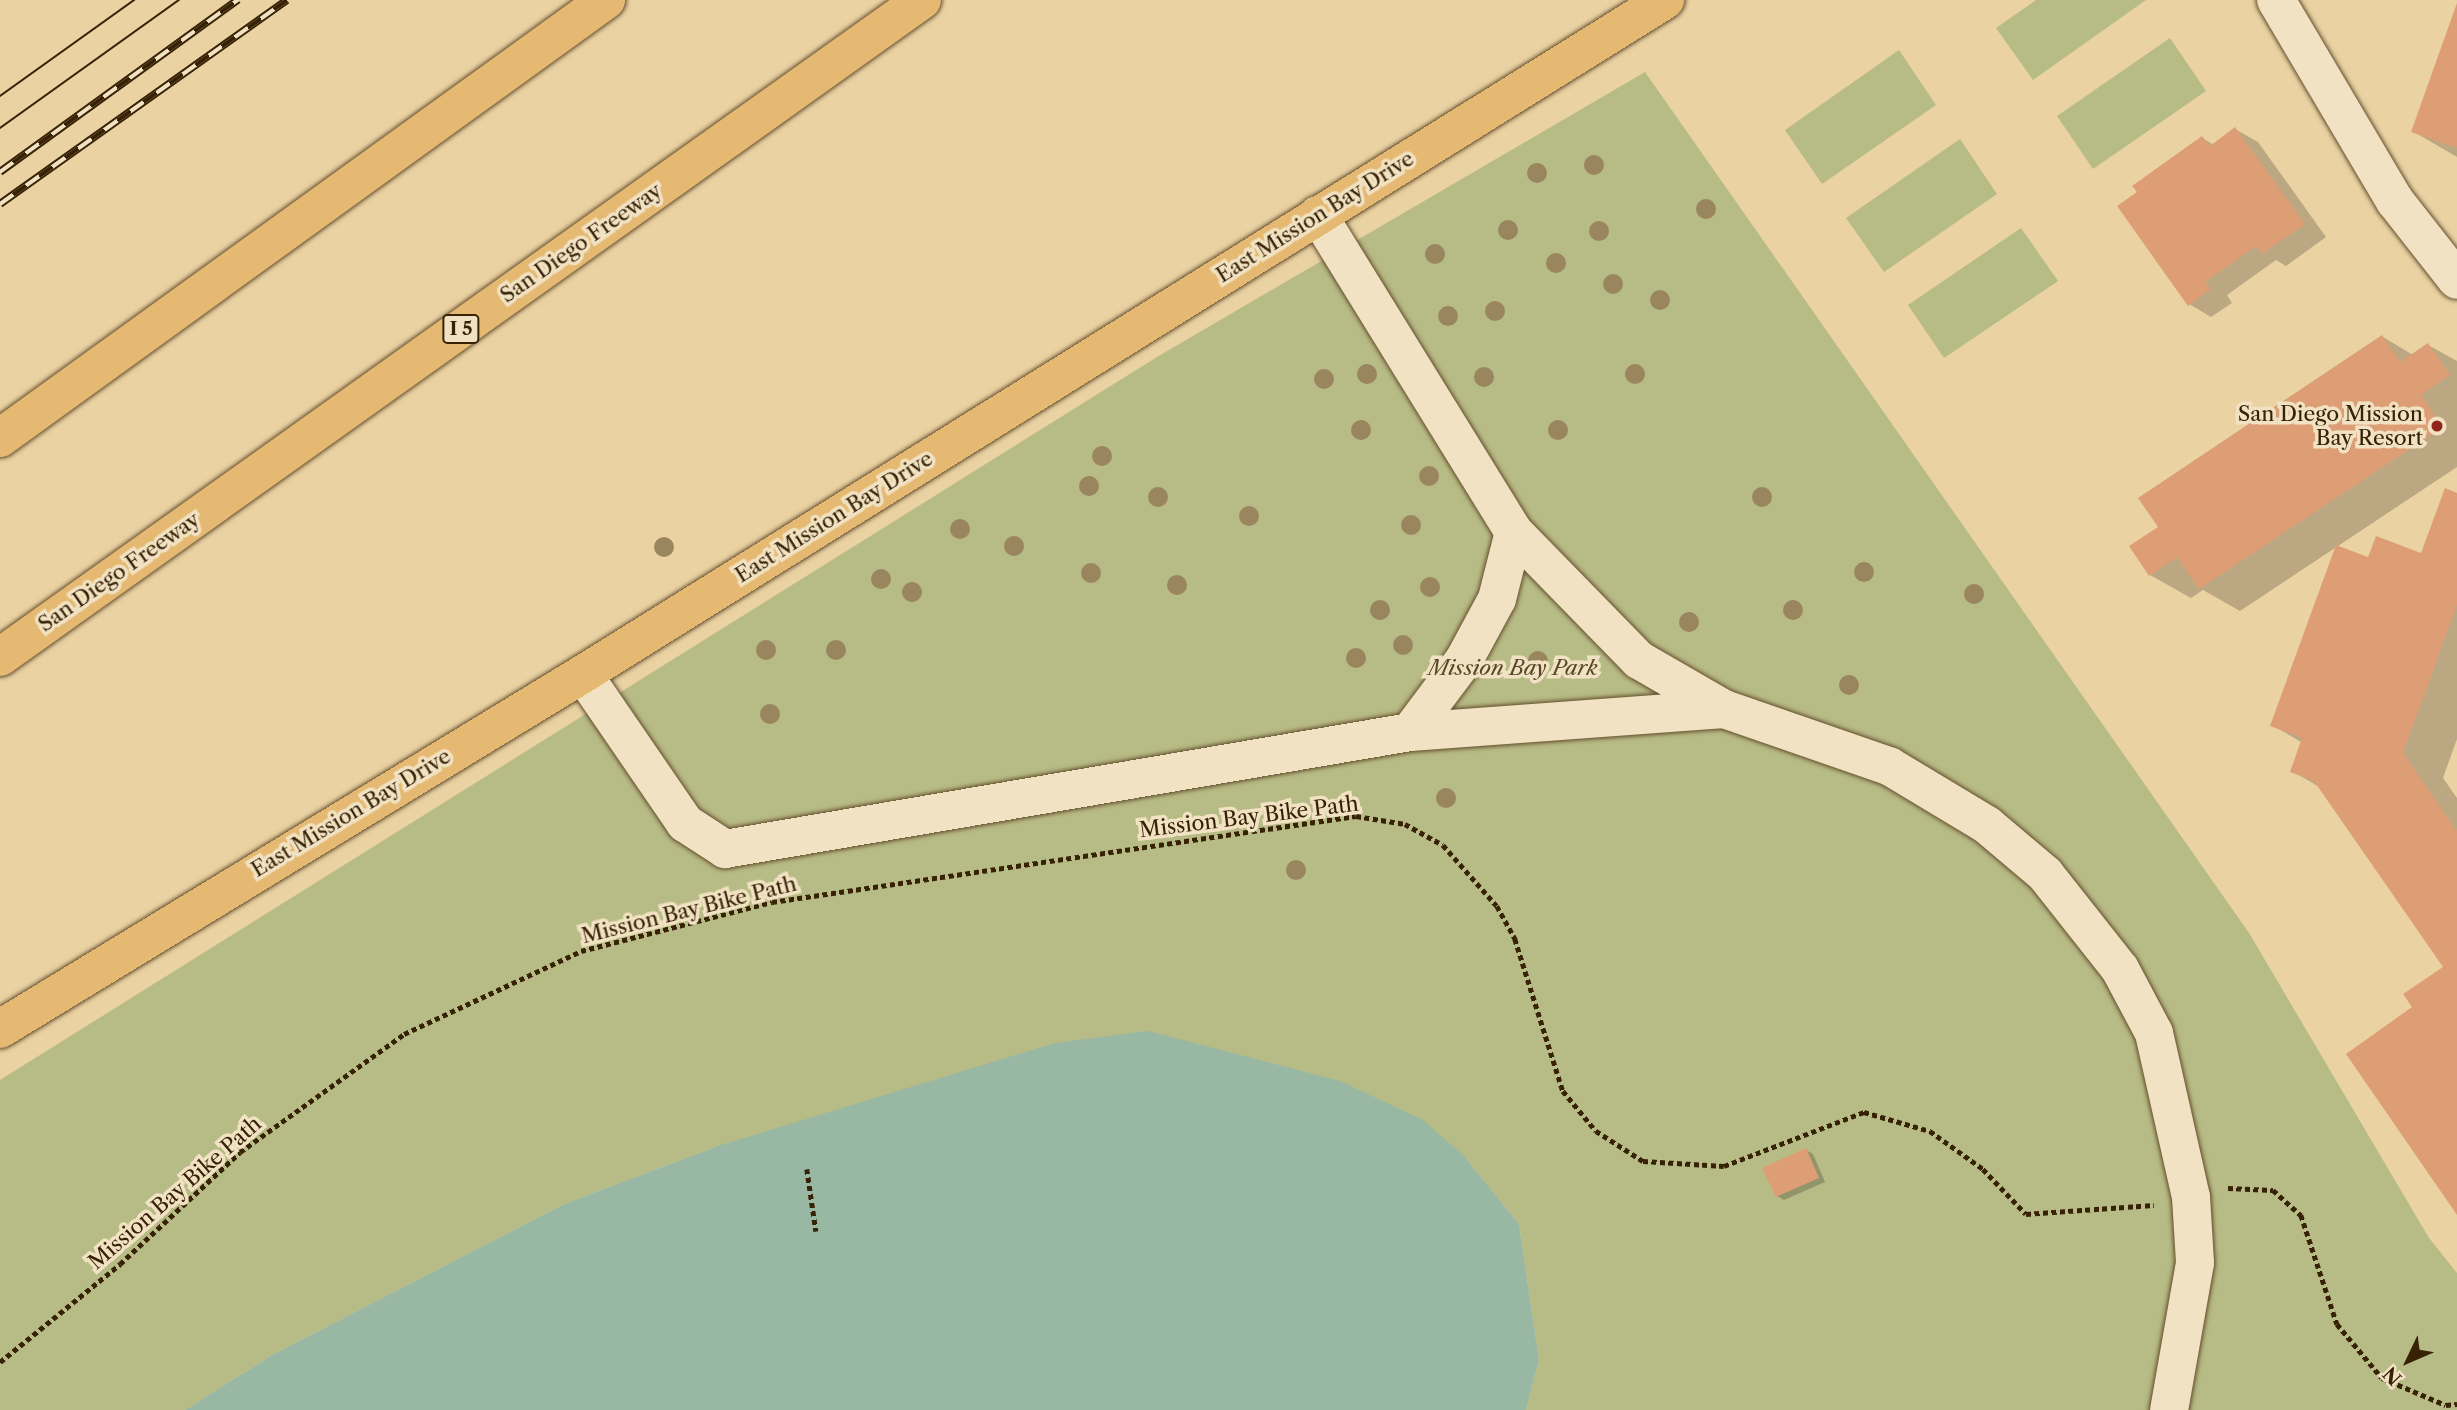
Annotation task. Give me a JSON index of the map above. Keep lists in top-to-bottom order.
{
  "streets": {
    "main road": ["East Mission Bay Drive", "San Diego Freeway", "I 5"],
    "path": ["Mission Bay Bike Path"]
  },
  "parks": ["Mission Bay Park"],
  "places": ["San Diego Mission Bay Resort"],
  "north": "bottom left"
}
